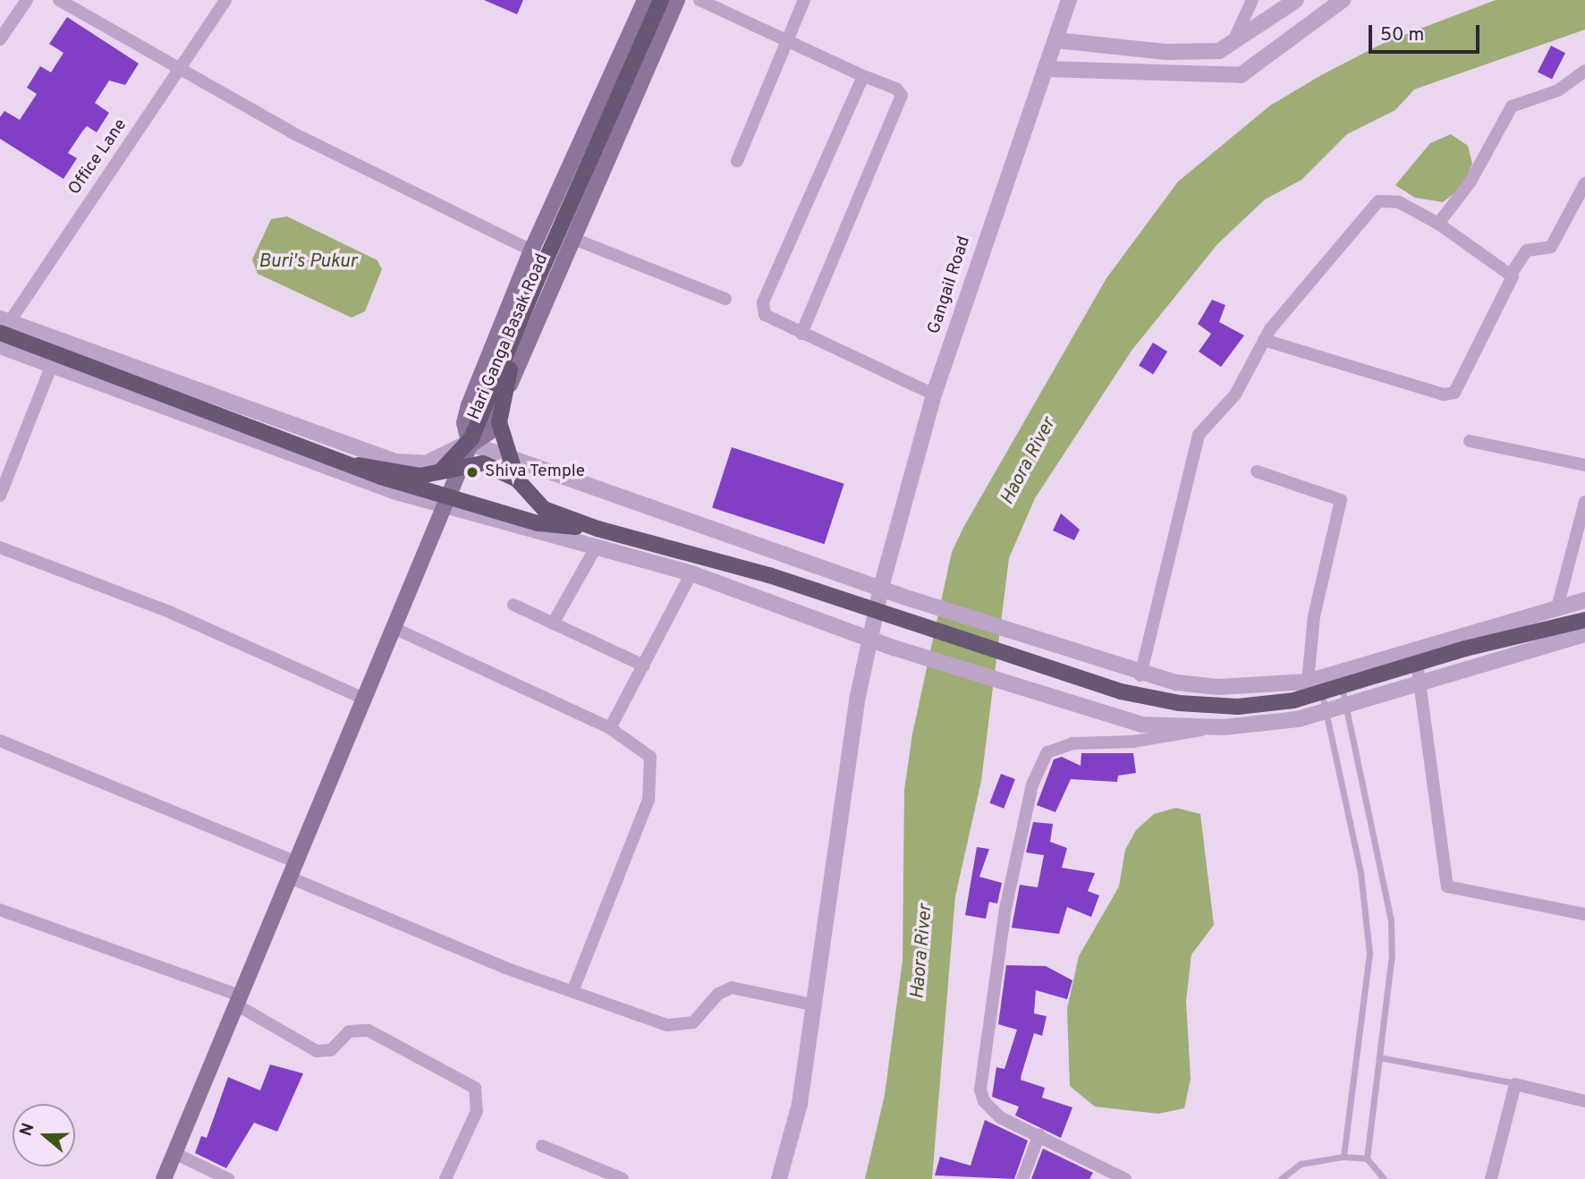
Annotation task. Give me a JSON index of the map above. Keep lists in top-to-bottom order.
{
  "streets": {
    "main road": ["Hari Ganga Basak Road"],
    "street": ["Office Lane", "Gangail Road"]
  },
  "water": ["Buri's Pukur", "Haora River"],
  "places": ["Shiva Temple"],
  "scale_bar": "50 m",
  "north": "left"
}
